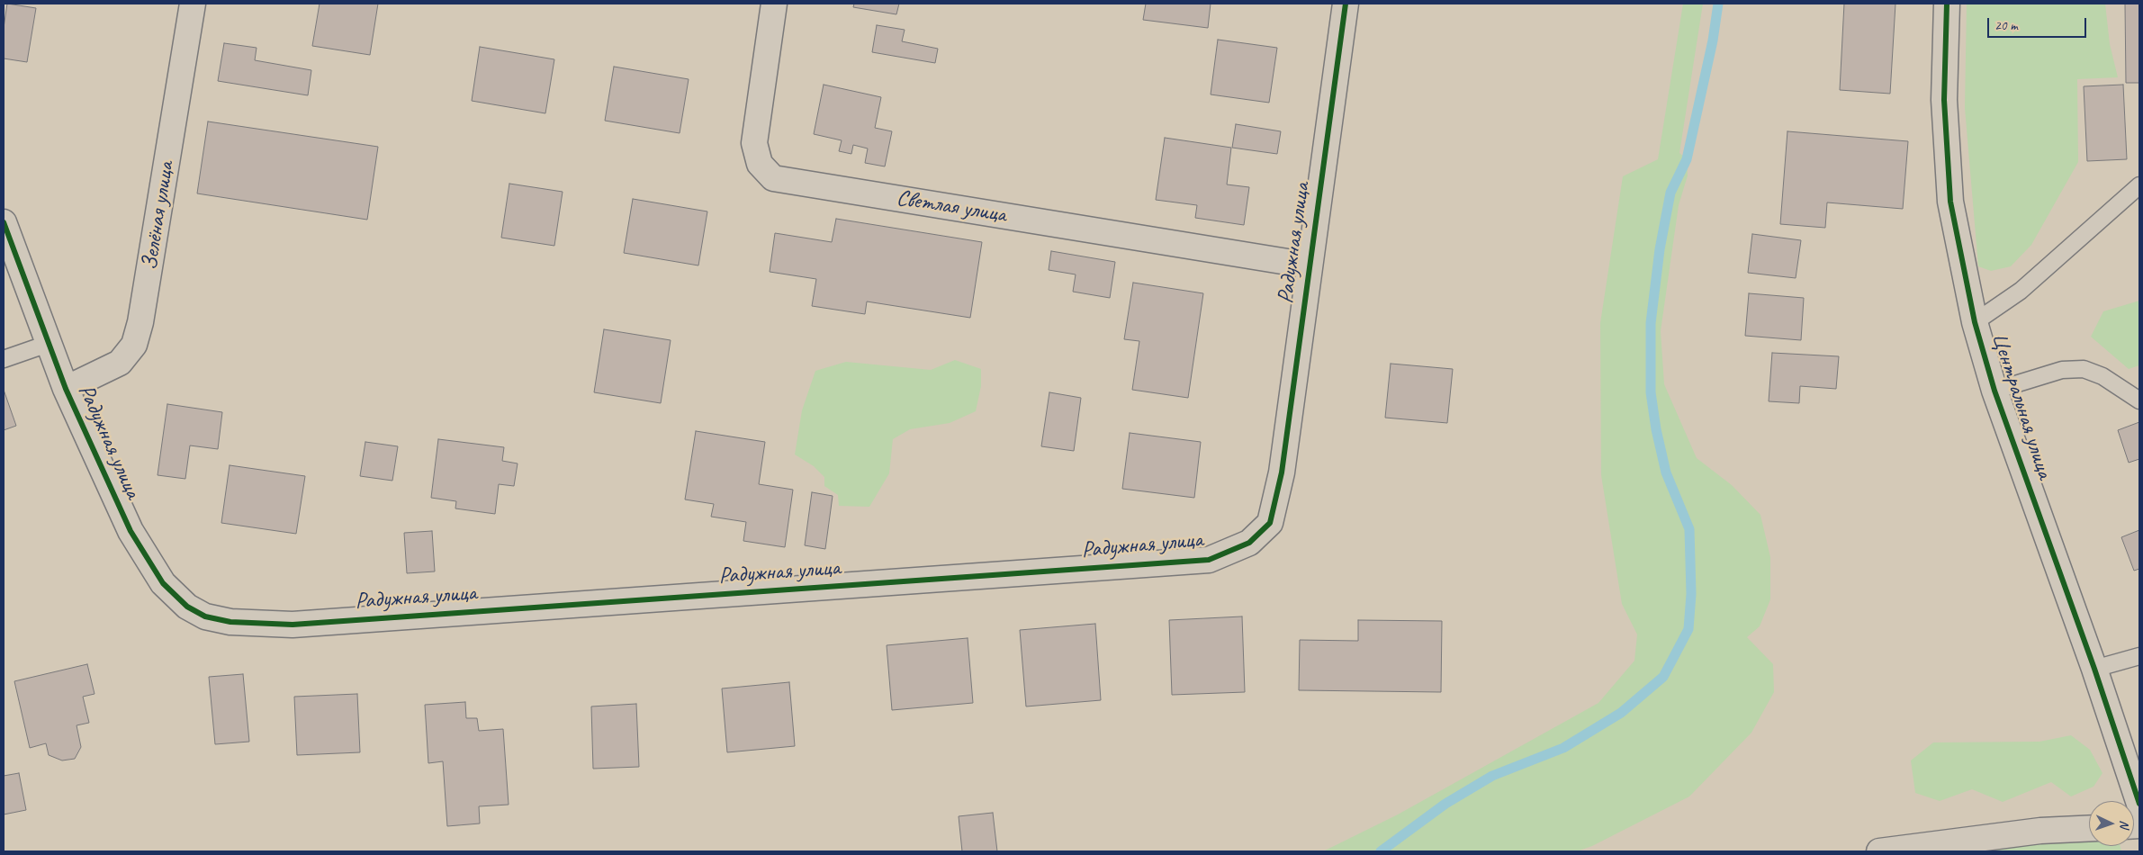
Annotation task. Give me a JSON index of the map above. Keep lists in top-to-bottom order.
{
  "streets": {
    "street": [
      "Светлая улица",
      "Зелёная улица",
      "Радужная улица",
      "Центральная улица"
    ]
  },
  "crossings": [
    ["Светлая улица", "Радужная улица"],
    ["Зелёная улица", "Радужная улица"]
  ],
  "scale_bar": "20 m",
  "north": "right"
}
